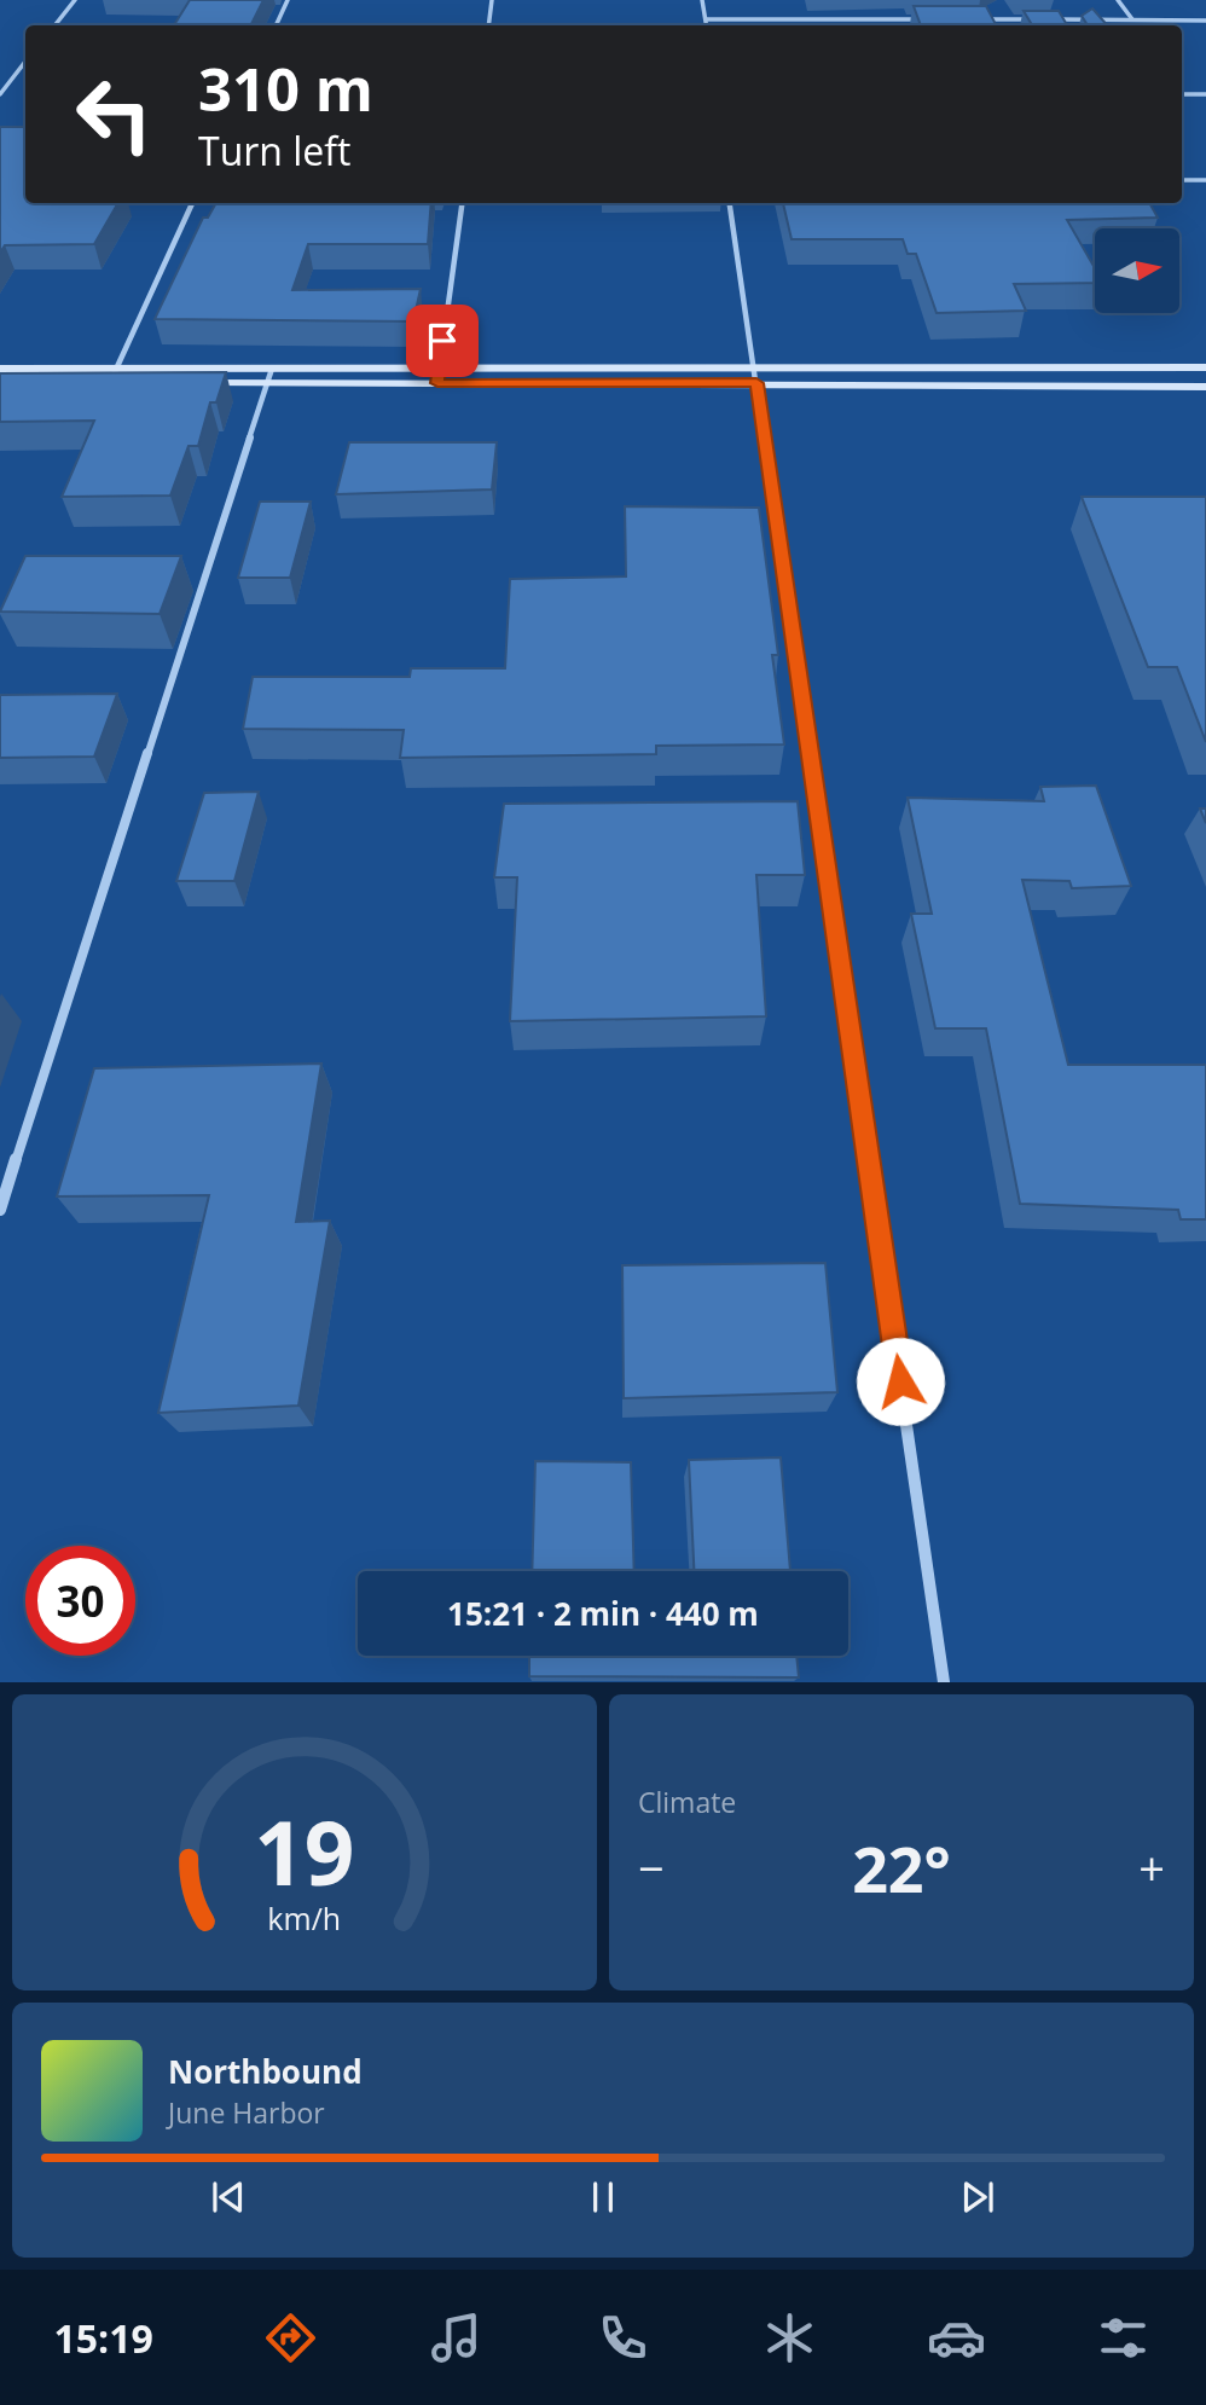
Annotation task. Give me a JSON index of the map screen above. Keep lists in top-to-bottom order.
{
  "north": "right",
  "page": {
    "turn": ["310 m", "Turn left"],
    "limit": "30",
    "trip": "15:21 · 2 min · 440 m",
    "tile": "Climate",
    "heat": ["−", "22°", "+"],
    "song": ["Northbound", "June Harbor"],
    "tabs": "15:19",
    "gauge": ["19", "km/h"]
  }
}
